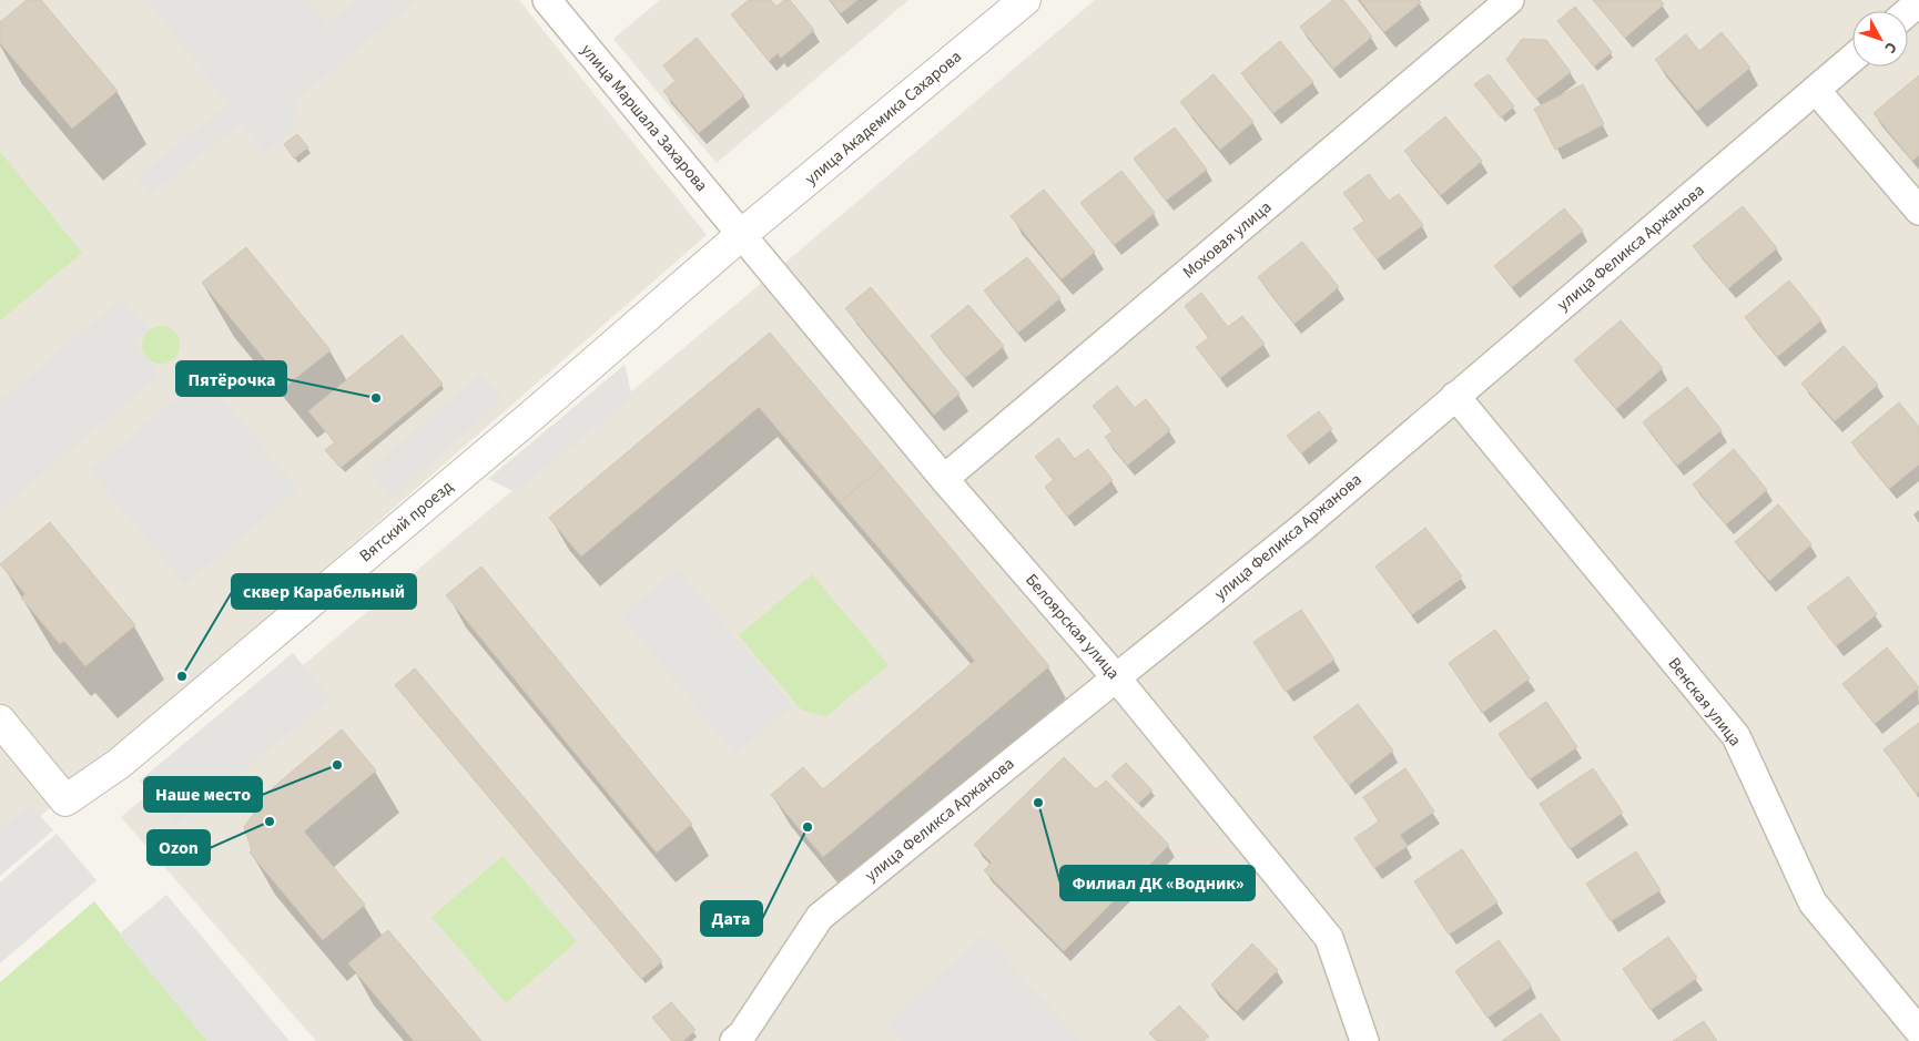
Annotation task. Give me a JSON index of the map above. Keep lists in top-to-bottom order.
{
  "streets": {
    "street": [
      "улица Маршала Захарова",
      "улица Академика Сахарова",
      "Моховая улица",
      "улица Феликса Аржанова",
      "Вятский проезд",
      "Белоярская улица",
      "Венская улица"
    ]
  },
  "crossings": [
    ["улица Маршала Захарова", "улица Академика Сахарова"],
    ["улица Маршала Захарова", "Вятский проезд"],
    ["улица Маршала Захарова", "Белоярская улица"],
    ["улица Академика Сахарова", "Вятский проезд"],
    ["улица Академика Сахарова", "Белоярская улица"],
    ["Моховая улица", "Белоярская улица"],
    ["улица Феликса Аржанова", "Белоярская улица"],
    ["улица Феликса Аржанова", "Венская улица"],
    ["Вятский проезд", "Белоярская улица"]
  ],
  "places": [
    "Пятёрочка",
    "сквер Карабельный",
    "Наше место",
    "Филиал ДК «Водник»",
    "Ozon",
    "Дата"
  ],
  "north": "bottom right"
}
